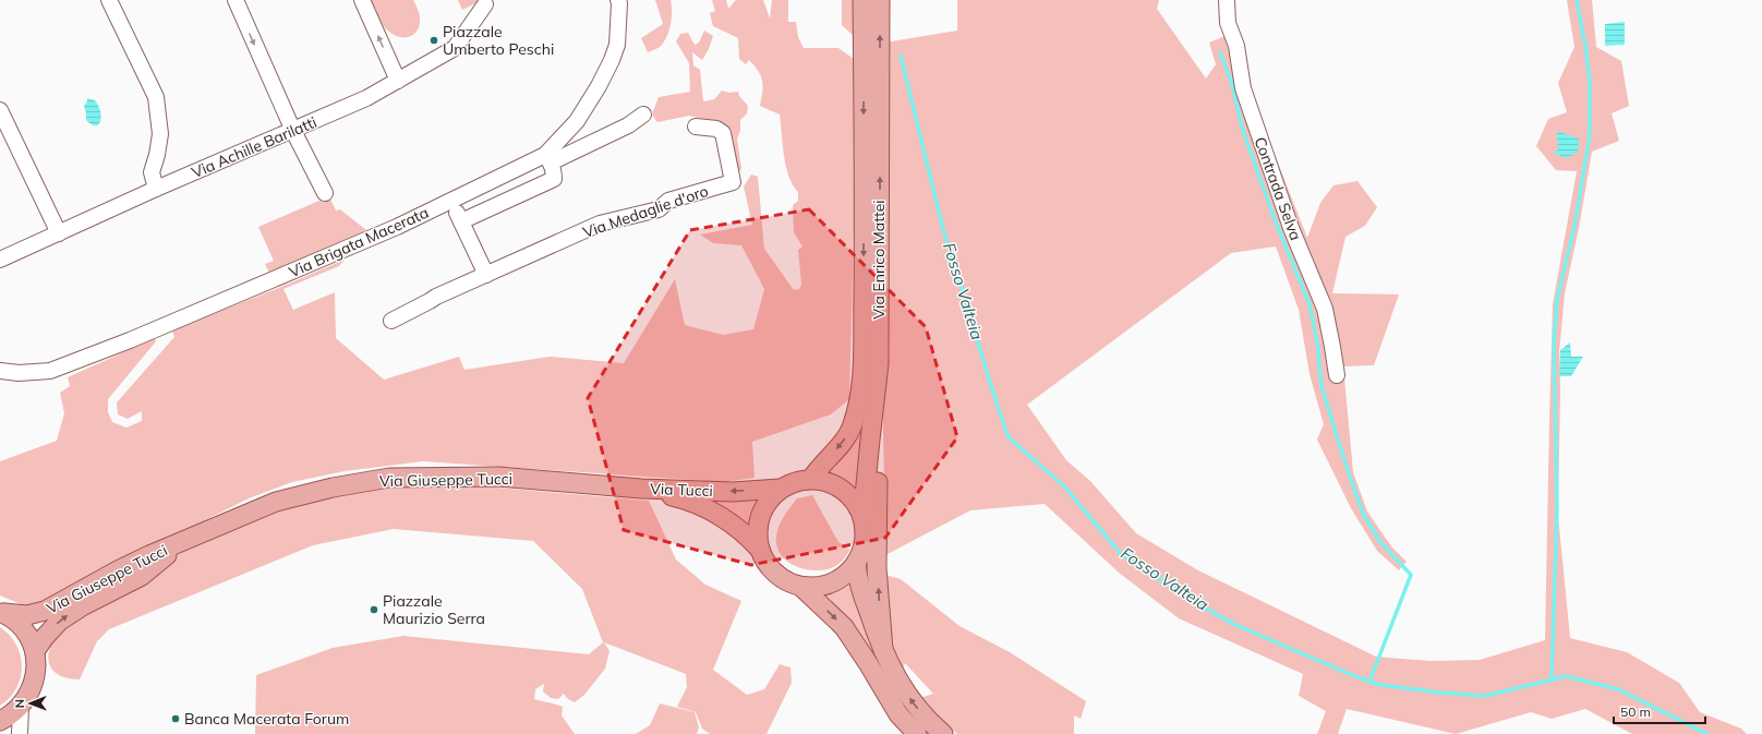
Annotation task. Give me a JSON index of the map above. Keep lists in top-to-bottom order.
{
  "streets": {
    "main road": ["Via Enrico Mattei", "Via Giuseppe Tucci", "Via Tucci"],
    "street": [
      "Via Achille Barilatti",
      "Contrada Selva",
      "Via Medaglie d'oro",
      "Via Brigata Macerata"
    ]
  },
  "crossings": [
    ["Via Enrico Mattei", "Via Tucci"],
    ["Via Giuseppe Tucci", "Via Tucci"]
  ],
  "one_way": ["Via Tucci"],
  "water": ["Fosso Valteia"],
  "places": ["Piazzale Umberto Peschi", "Piazzale Maurizio Serra", "Banca Macerata Forum"],
  "scale_bar": "50 m",
  "north": "left"
}
